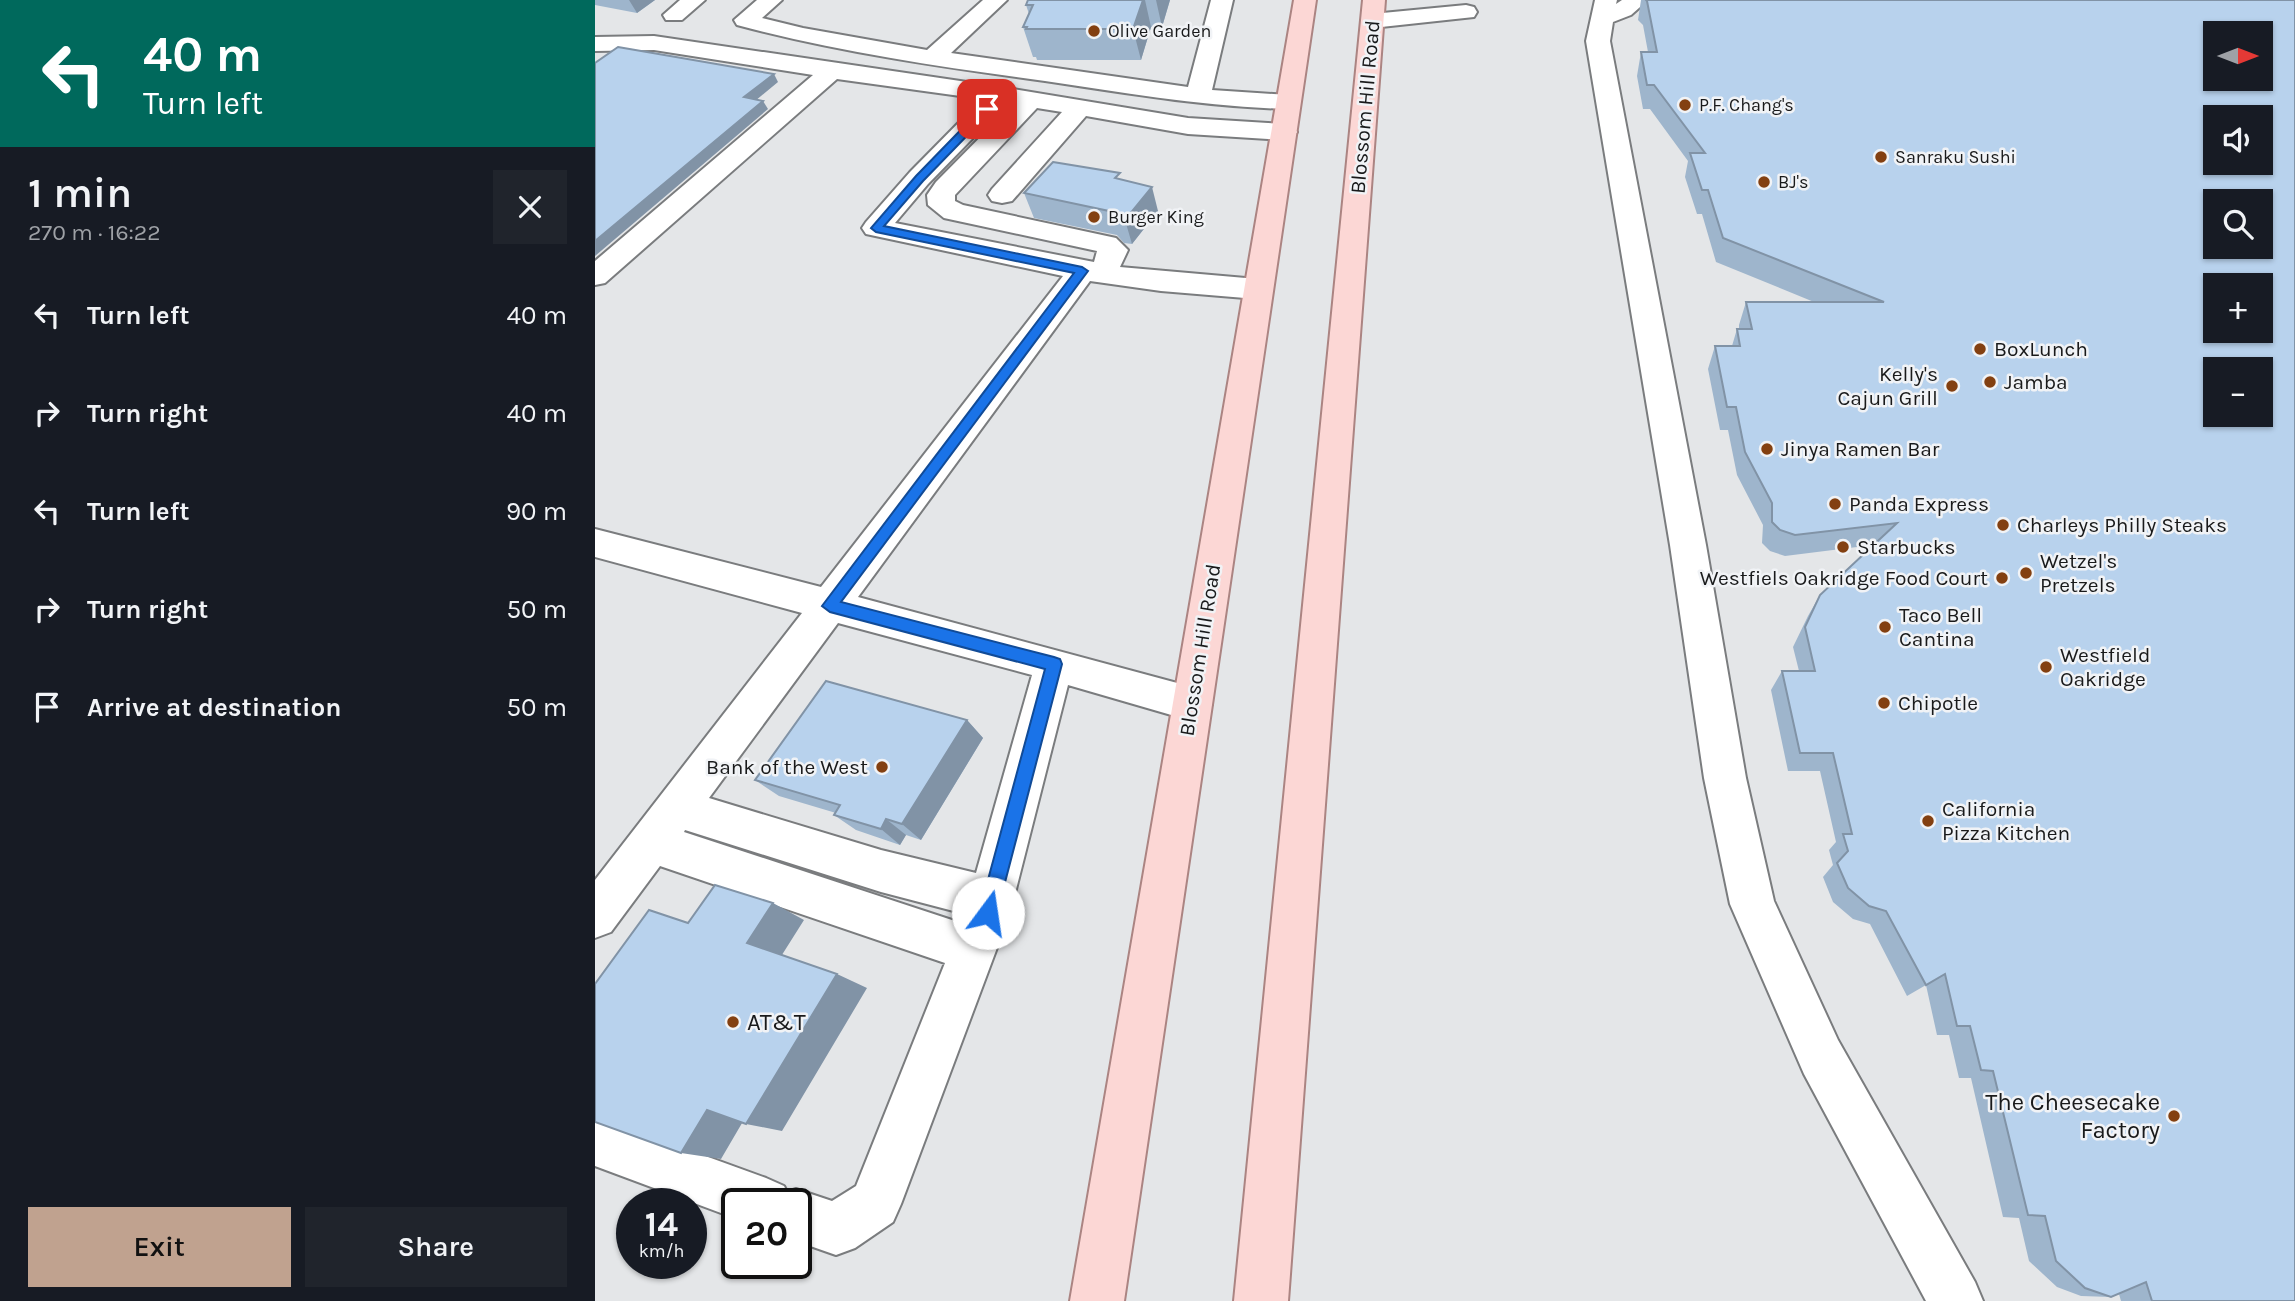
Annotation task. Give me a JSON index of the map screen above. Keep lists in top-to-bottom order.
{
  "streets": {
    "main road": ["Blossom Hill Road"]
  },
  "places": [
    "Olive Garden",
    "P.F. Chang's",
    "Sanraku Sushi",
    "BJ's",
    "Burger King",
    "BoxLunch",
    "Jamba",
    "Kelly's Cajun Grill",
    "Jinya Ramen Bar",
    "Panda Express",
    "Charleys Philly Steaks",
    "Starbucks",
    "Wetzel's Pretzels",
    "Westfiels Oakridge Food Court",
    "Taco Bell Cantina",
    "Westfield Oakridge",
    "Chipotle",
    "Bank of the West",
    "California Pizza Kitchen",
    "AT&T",
    "The Cheesecake Factory"
  ],
  "north": "right",
  "page": {
    "turn": ["40 m", "Turn left"],
    "map_buttons": ["+", "−"],
    "heading": ["1 min", "270 m · 16:22"],
    "list": [
      {
        "name": "Turn left",
        "value": "40 m"
      },
      {
        "name": "Turn right",
        "value": "40 m"
      },
      {
        "name": "Turn left",
        "value": "90 m"
      },
      {
        "name": "Turn right",
        "value": "50 m"
      },
      {
        "name": "Arrive at destination",
        "value": "50 m"
      }
    ],
    "speed": "14 km/h",
    "limit": "20",
    "buttons": ["Exit", "Share"]
  }
}
